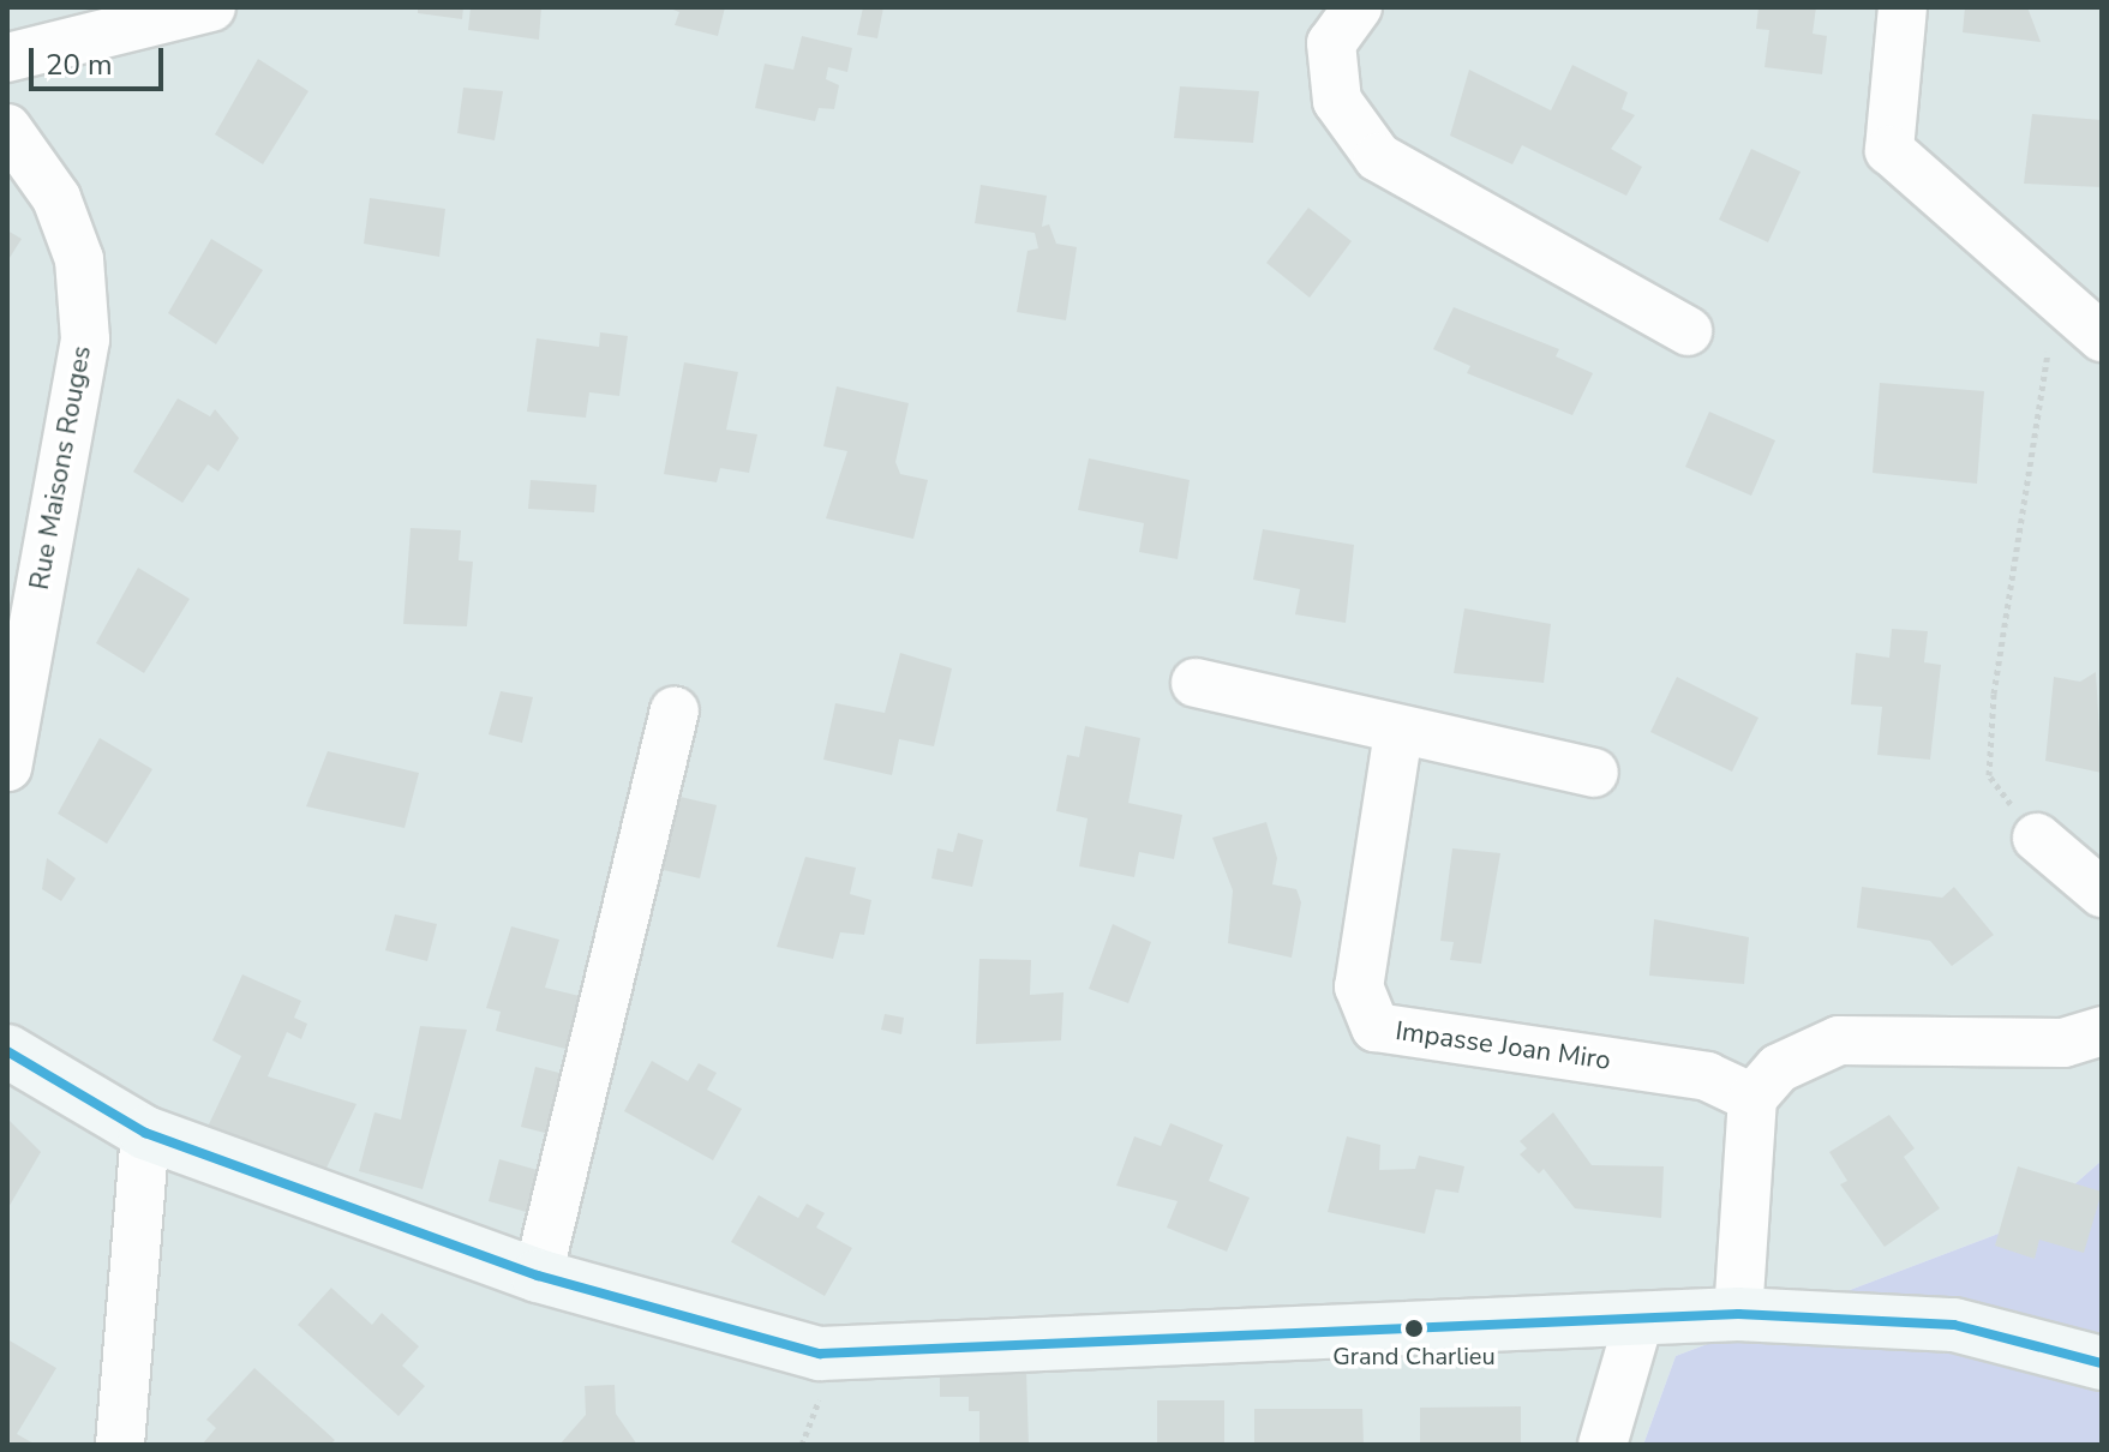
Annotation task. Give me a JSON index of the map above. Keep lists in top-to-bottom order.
{
  "streets": {
    "street": ["Rue Maisons Rouges", "Impasse Joan Miro"]
  },
  "places": ["Grand Charlieu"],
  "scale_bar": "20 m"
}
